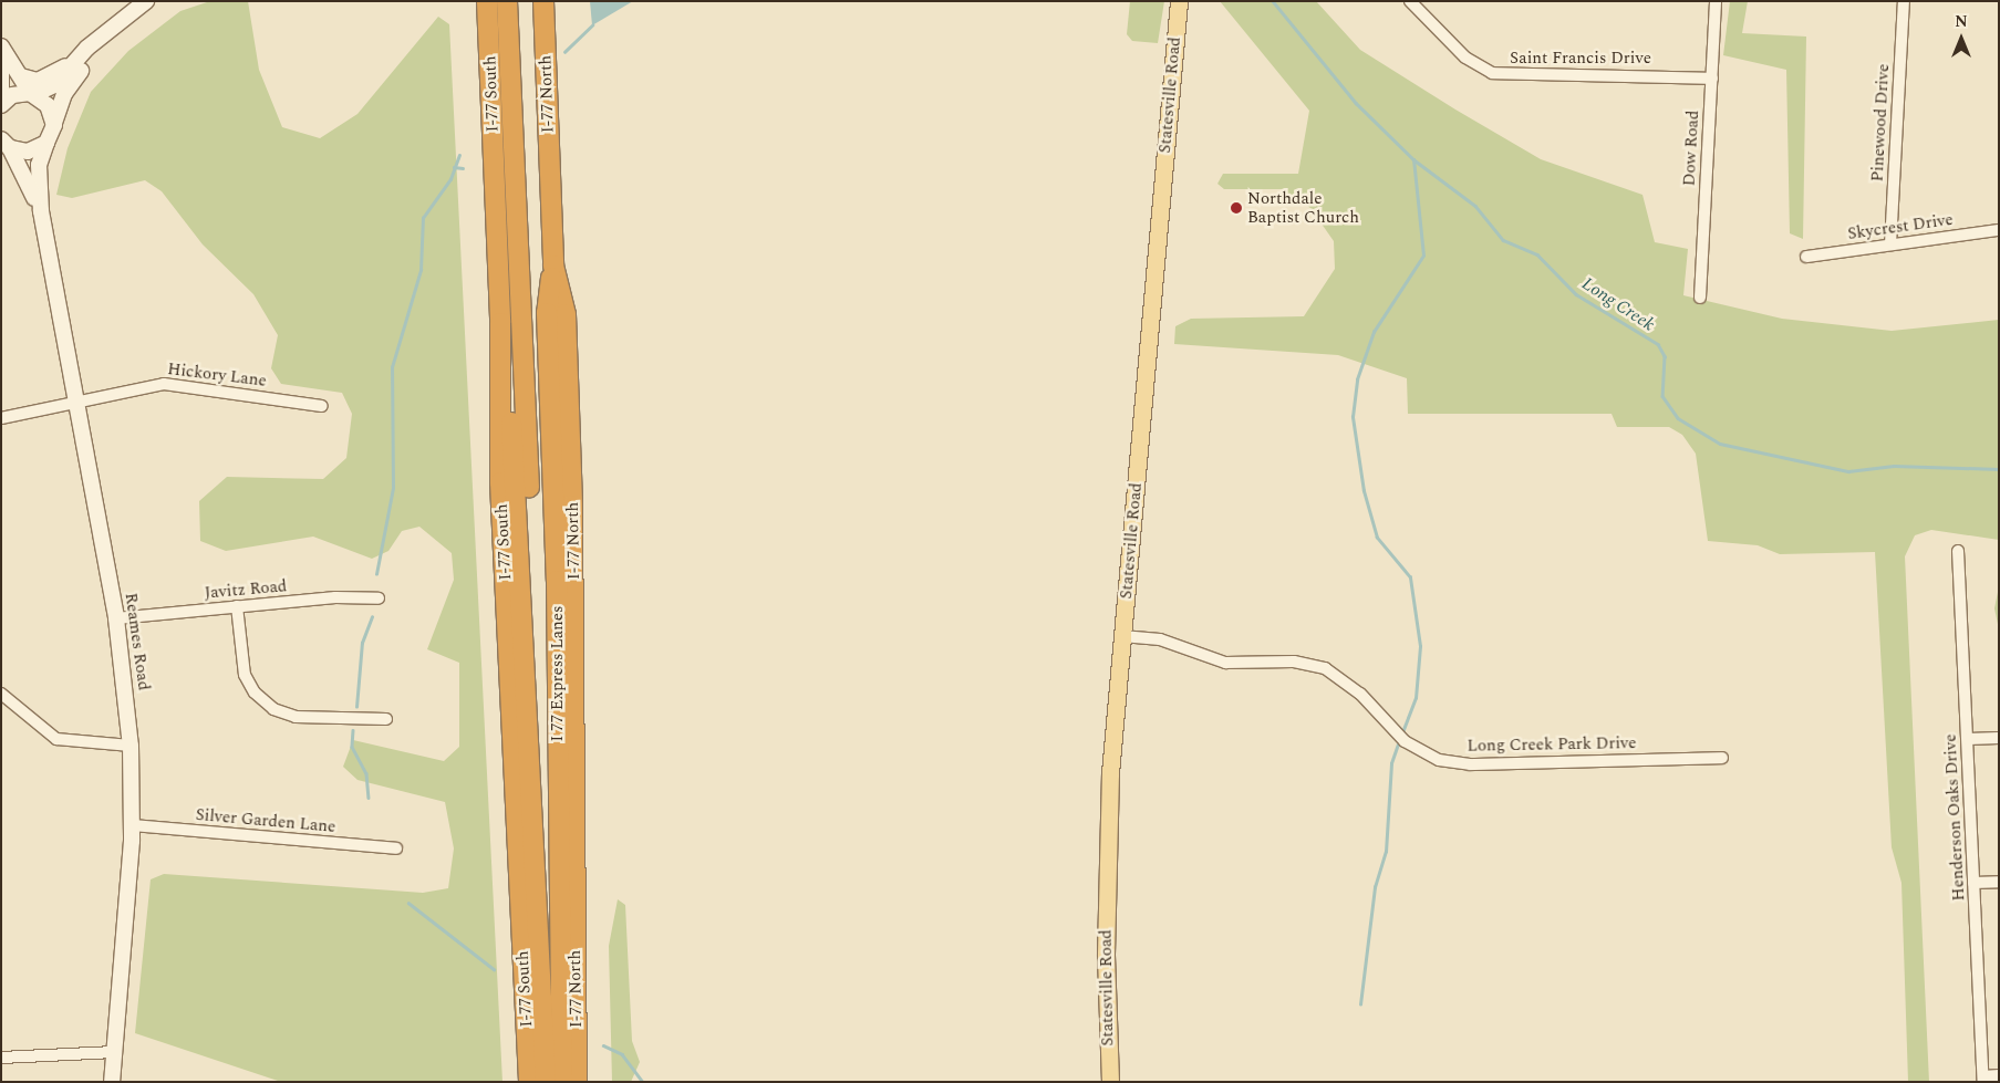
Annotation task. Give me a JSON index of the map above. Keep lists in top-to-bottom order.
{
  "streets": {
    "highway": ["I-77 South", "I-77 North", "I 77 Express Lanes"],
    "main road": ["Statesville Road", "Reames Road"],
    "street": [
      "Saint Francis Drive",
      "Pinewood Drive",
      "Dow Road",
      "Skycrest Drive",
      "Hickory Lane",
      "Javitz Road",
      "Long Creek Park Drive",
      "Henderson Oaks Drive",
      "Silver Garden Lane"
    ]
  },
  "crossings": [
    ["Saint Francis Drive", "Dow Road"],
    ["I-77 South", "I 77 Express Lanes"],
    ["I-77 North", "I 77 Express Lanes"],
    ["Statesville Road", "Long Creek Park Drive"],
    ["Pinewood Drive", "Skycrest Drive"],
    ["Hickory Lane", "Reames Road"],
    ["Javitz Road", "Reames Road"],
    ["Reames Road", "Silver Garden Lane"]
  ],
  "water": ["Long Creek"],
  "places": ["Northdale Baptist Church"],
  "north": "top"
}
